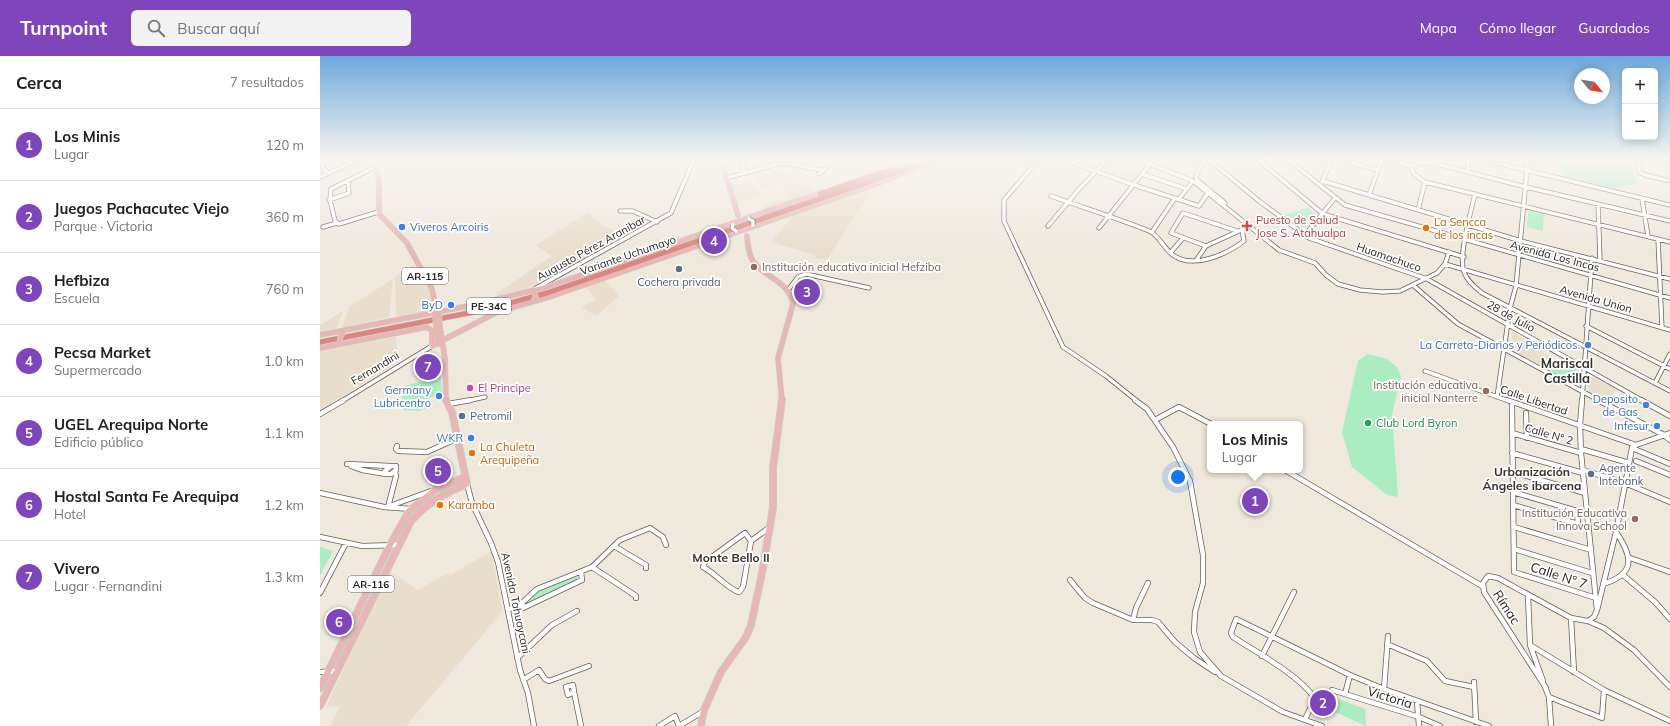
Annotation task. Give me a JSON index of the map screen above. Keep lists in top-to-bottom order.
{
  "streets": {
    "highway": ["Variante Uchumayo", "PE-34C"],
    "main road": [
      "AR-115",
      "Fernandini",
      "AR-116",
      "Avenida Tahuaycani"
    ],
    "street": [
      "Augusto Pérez Aranibar",
      "Avenida Los Incas",
      "Huamachuco",
      "Avenida Uníon",
      "28 de Julio",
      "Calle Libertad",
      "Calle N° 2",
      "Calle N° 7",
      "Rímac",
      "Victoria"
    ]
  },
  "crossings": [
    ["Huamachuco", "28 de Julio"],
    ["Fernandini", "Avenida Tahuaycani"],
    ["AR-116", "Avenida Tahuaycani"]
  ],
  "districts": ["Mariscal Castilla", "Urbanización Ángeles ibarcena", "Monte Bello II"],
  "places": {
    "health": ["Puesto de Salud Jose S. Atahualpa"],
    "other": [
      "Viveros Arcoiris",
      "La Sencca de los incas",
      "Institución educativa inicial Hefziba",
      "Cochera privada",
      "ByD",
      "La Carreta-Diarios y Periódicos.",
      "El Principe",
      "Institución educativa inicial Nanterre",
      "Germany Lubricentro",
      "Deposito de Gas",
      "Petromil",
      "Club Lord Byron",
      "Infesur",
      "WKR",
      "La Chuleta Arequipeña",
      "Agente Intebank",
      "Karamba",
      "Institución Educativa Innova School"
    ]
  },
  "north": "bottom right",
  "page": {
    "header": "Turnpoint",
    "search": "Buscar aquí",
    "nav": ["Mapa", "Cómo llegar", "Guardados"],
    "heading": ["Cerca", "7 resultados"],
    "map_buttons": ["+", "−"],
    "list": [
      {
        "mark": "1",
        "name": "Los Minis",
        "note": "Lugar",
        "value": "120 m"
      },
      {
        "mark": "2",
        "name": "Juegos Pachacutec Viejo",
        "note": "Parque · Victoria",
        "value": "360 m"
      },
      {
        "mark": "3",
        "name": "Hefbiza",
        "note": "Escuela",
        "value": "760 m"
      },
      {
        "mark": "4",
        "name": "Pecsa Market",
        "note": "Supermercado",
        "value": "1.0 km"
      },
      {
        "mark": "5",
        "name": "UGEL Arequipa Norte",
        "note": "Edificio público",
        "value": "1.1 km"
      },
      {
        "mark": "6",
        "name": "Hostal Santa Fe Arequipa",
        "note": "Hotel",
        "value": "1.2 km"
      },
      {
        "mark": "7",
        "name": "Vivero",
        "note": "Lugar · Fernandini",
        "value": "1.3 km"
      }
    ],
    "pins": [
      "4",
      "3",
      "7",
      "5",
      "1",
      "6",
      "2"
    ],
    "popup": ["Los Minis", "Lugar"]
  }
}
